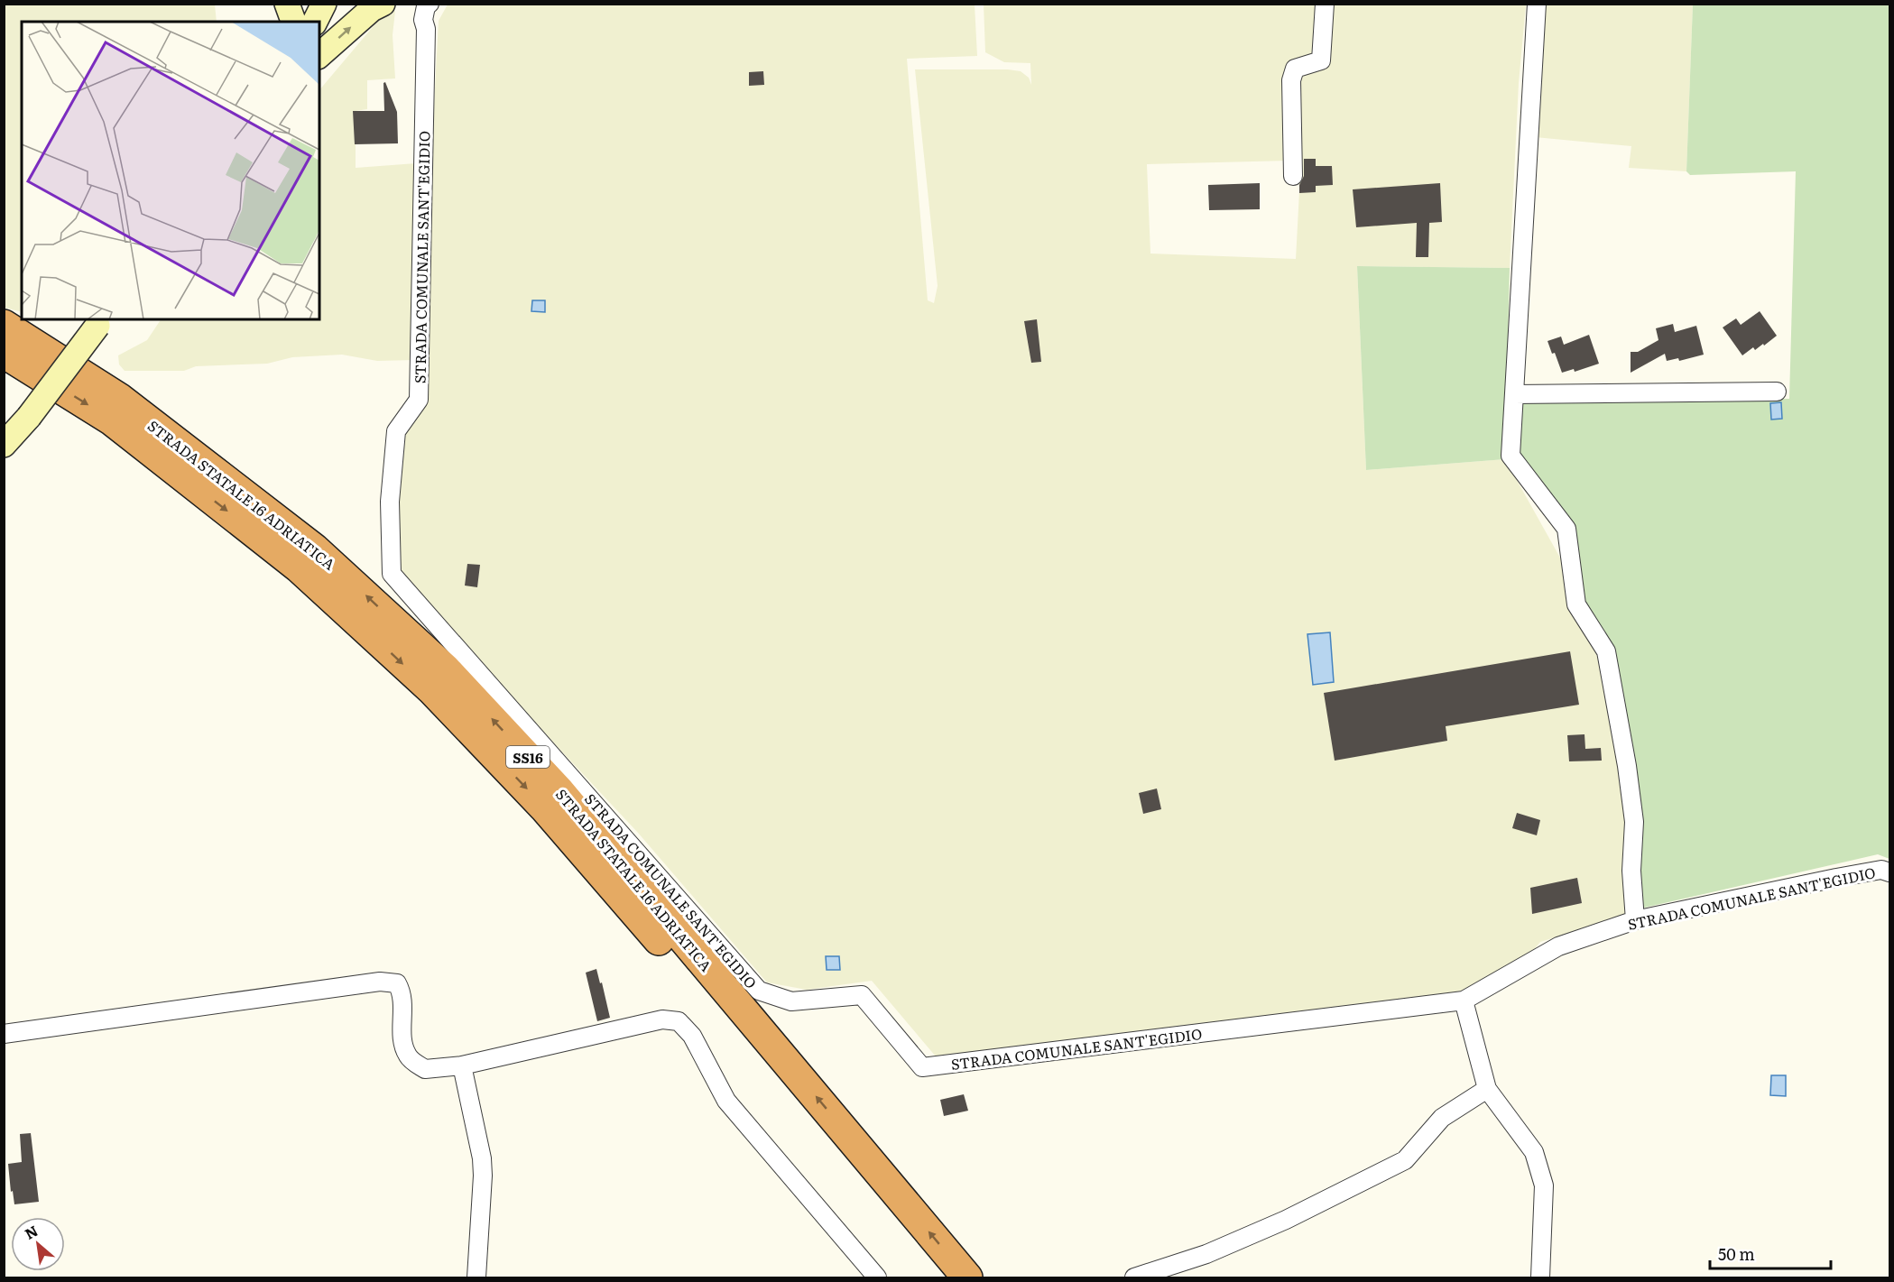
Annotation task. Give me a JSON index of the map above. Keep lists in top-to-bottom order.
{
  "streets": {
    "highway": ["STRADA STATALE 16 ADRIATICA", "SS16"],
    "street": ["STRADA COMUNALE SANT'EGIDIO"]
  },
  "scale_bar": "50 m",
  "north": "top left"
}
